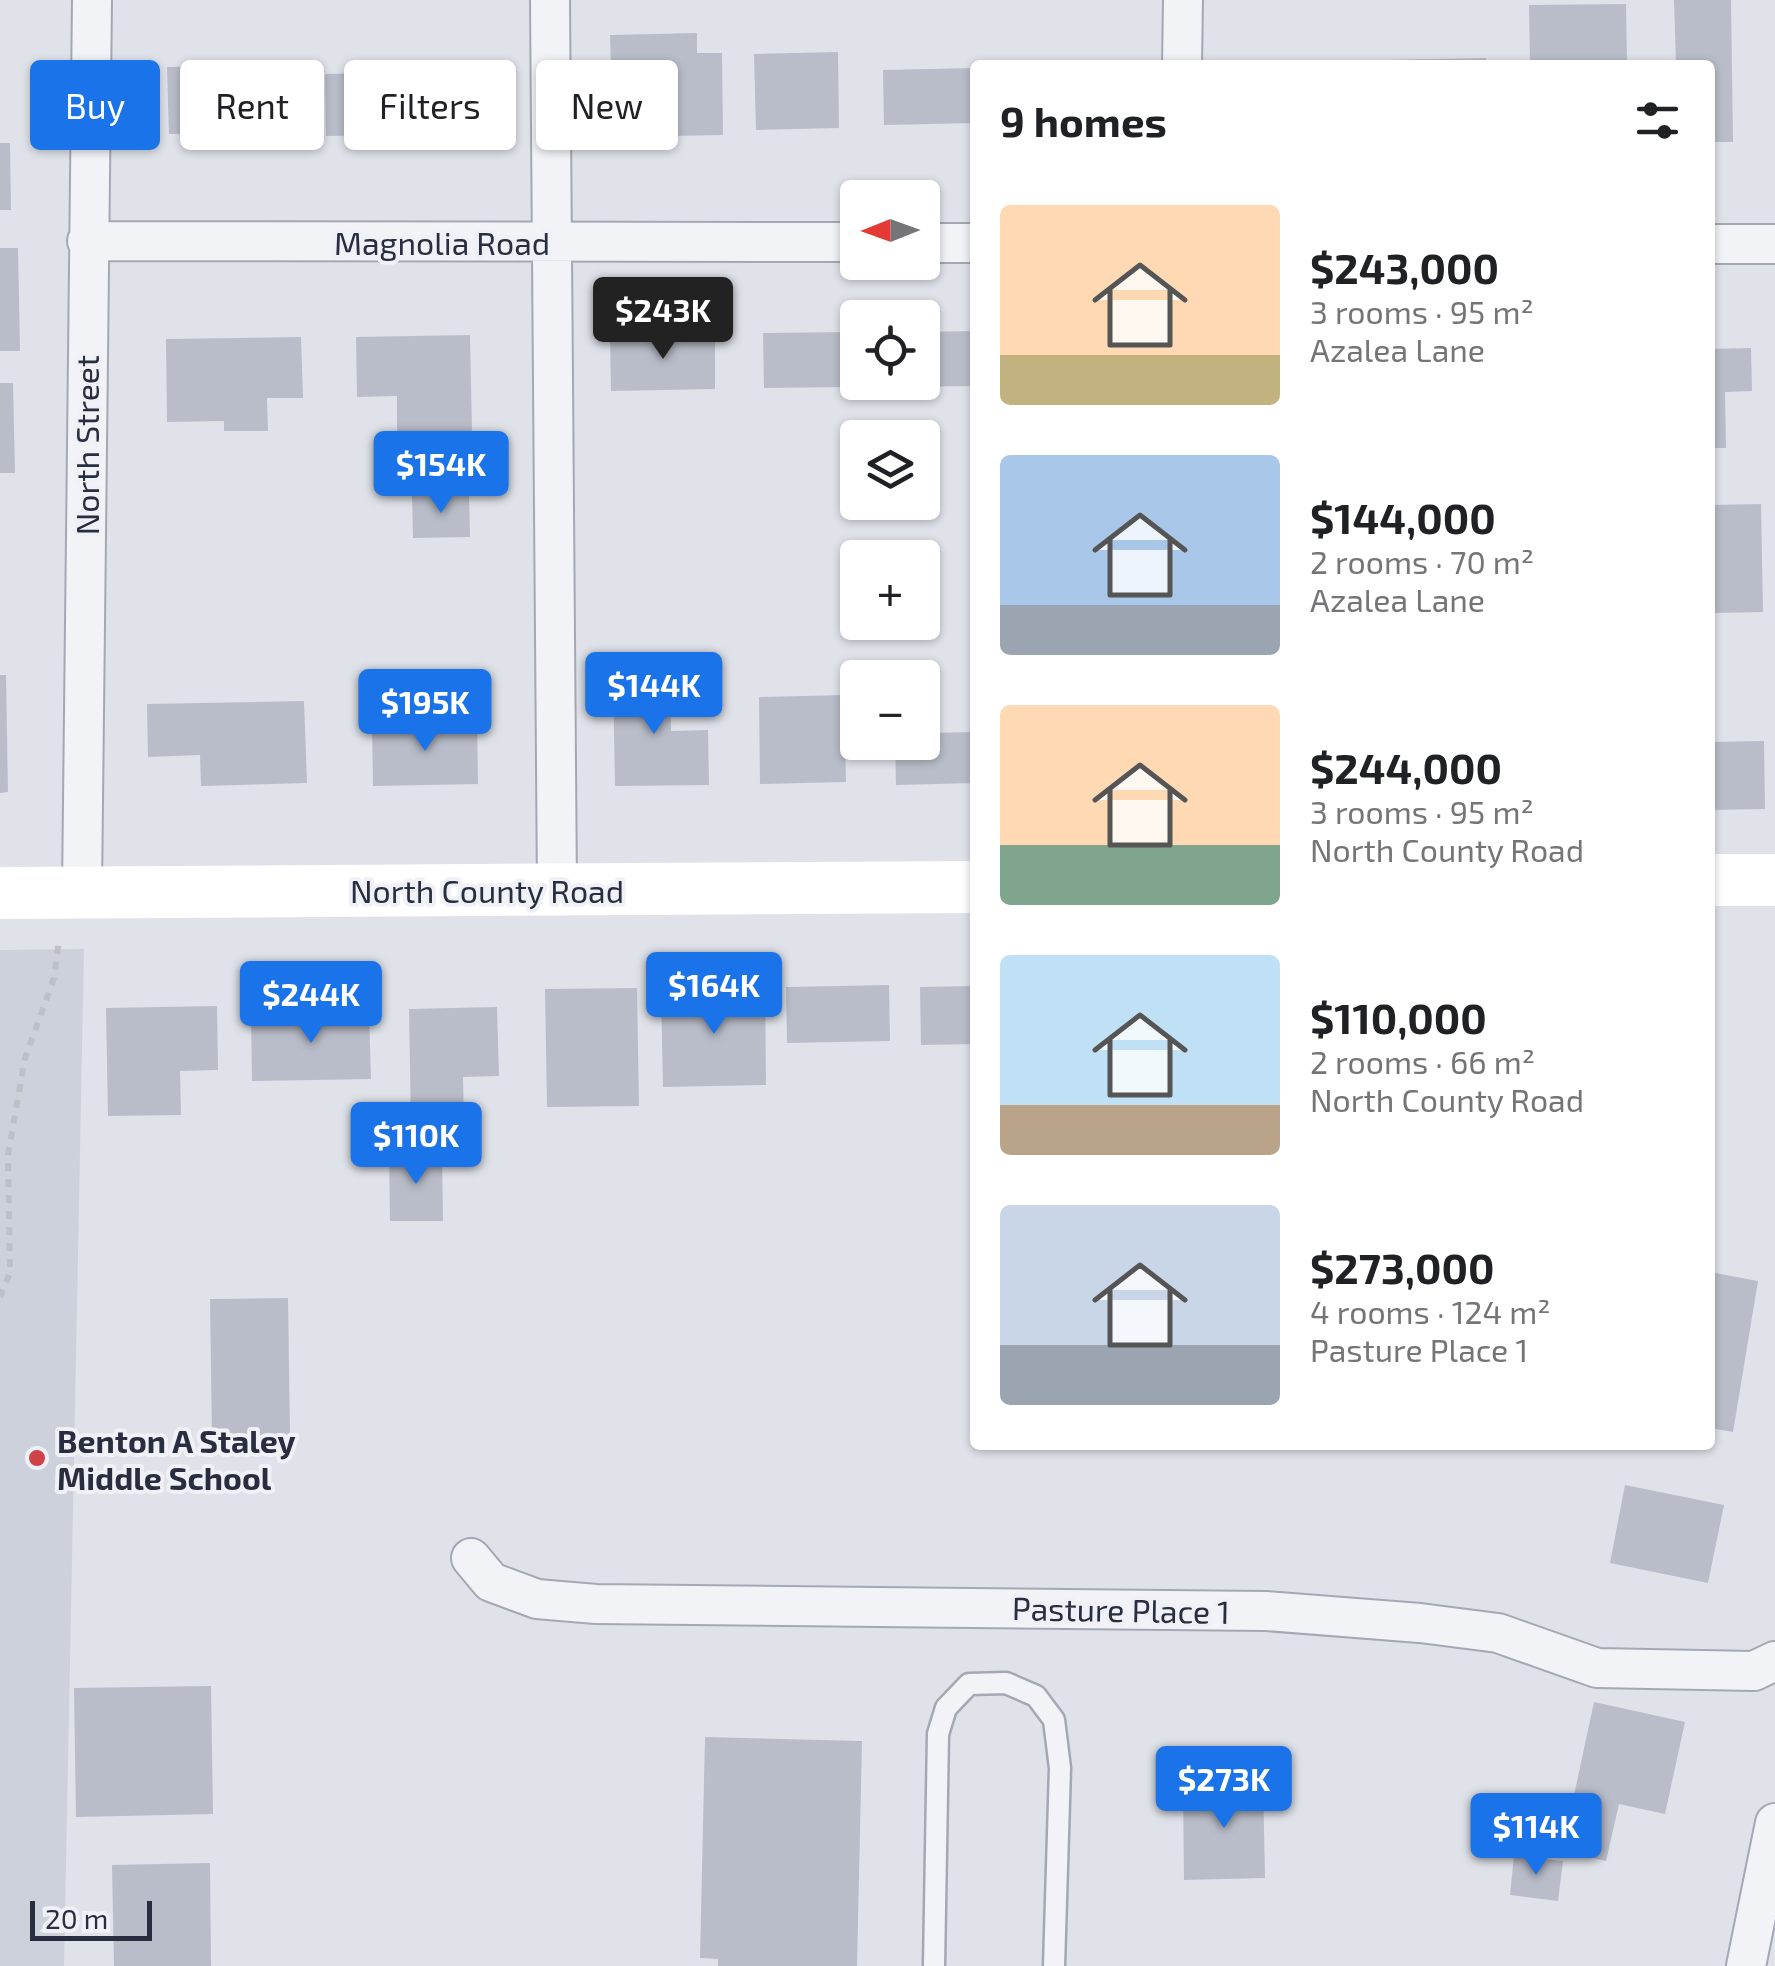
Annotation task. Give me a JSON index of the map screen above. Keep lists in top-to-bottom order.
{
  "streets": {
    "street": [
      "Magnolia Road",
      "North Street",
      "North County Road",
      "Pasture Place 1"
    ]
  },
  "crossings": [
    ["Magnolia Road", "North Street"],
    ["North Street", "North County Road"]
  ],
  "places": ["Benton A Staley Middle School"],
  "scale_bar": "20 m",
  "north": "left",
  "page": {
    "chip": [
      "Buy",
      "Rent",
      "Filters",
      "New"
    ],
    "heading": "9 homes",
    "map_buttons": ["+", "−"],
    "list": [
      {
        "name": "$243,000",
        "note": "3 rooms · 95 m² · Azalea Lane"
      },
      {
        "name": "$144,000",
        "note": "2 rooms · 70 m² · Azalea Lane"
      },
      {
        "name": "$244,000",
        "note": "3 rooms · 95 m² · North County Road"
      },
      {
        "name": "$110,000",
        "note": "2 rooms · 66 m² · North County Road"
      },
      {
        "name": "$273,000",
        "note": "4 rooms · 124 m² · Pasture Place 1"
      }
    ],
    "price": [
      "$243K",
      "$154K",
      "$144K",
      "$195K",
      "$164K",
      "$244K",
      "$110K",
      "$273K",
      "$114K"
    ],
    "scale": "20 m"
  }
}
